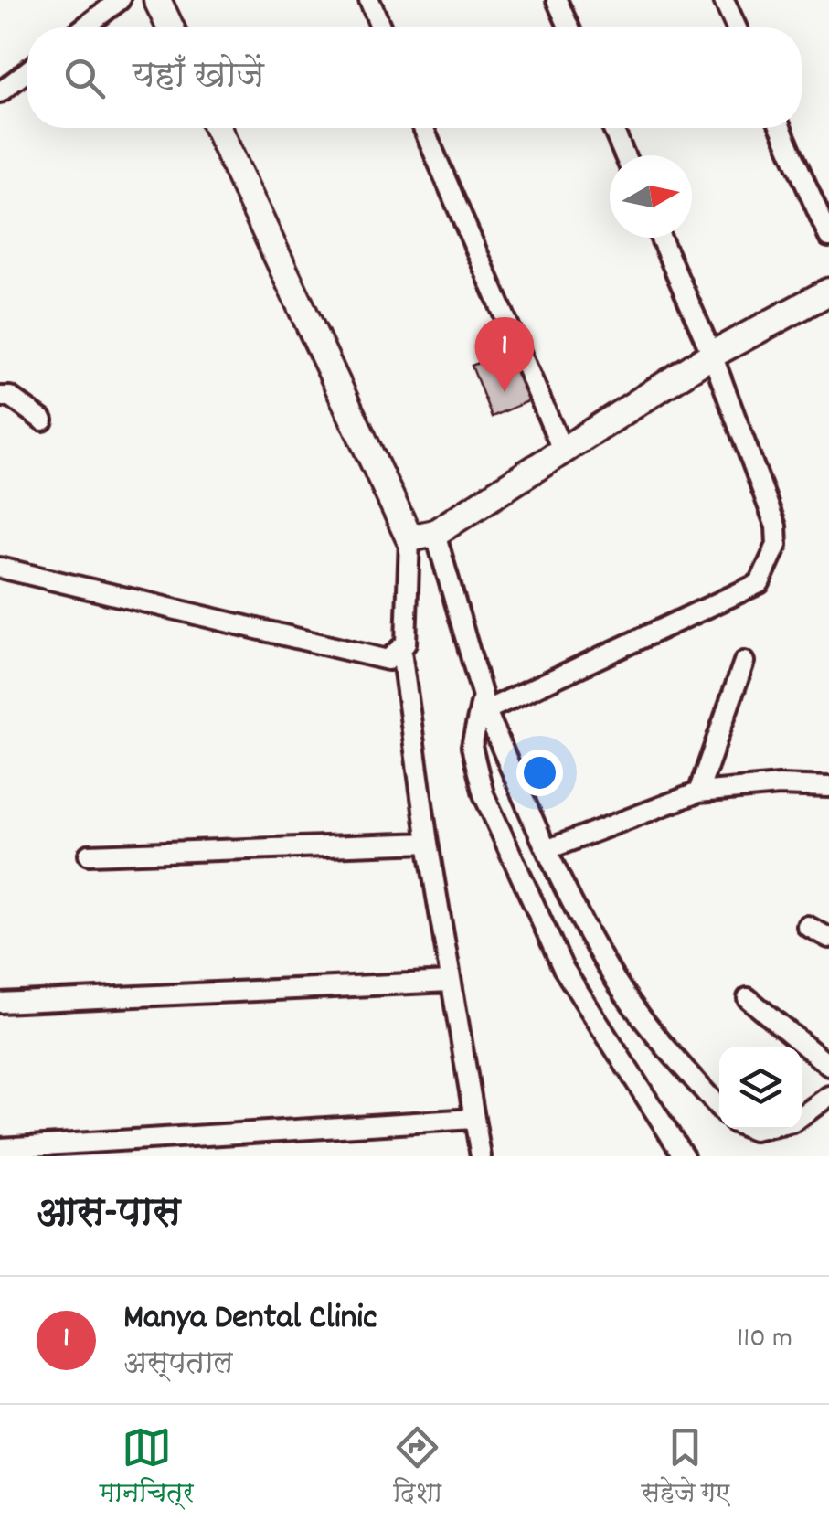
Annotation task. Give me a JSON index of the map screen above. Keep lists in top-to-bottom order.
{
  "north": "right",
  "page": {
    "search": "यहाँ खोजें",
    "pins": "1",
    "heading": "आस-पास",
    "list": [
      {
        "mark": "1",
        "name": "Manya Dental Clinic",
        "note": "अस्पताल",
        "value": "110 m"
      }
    ],
    "nav": ["मानचित्र", "दिशा", "सहेजे गए"]
  }
}
